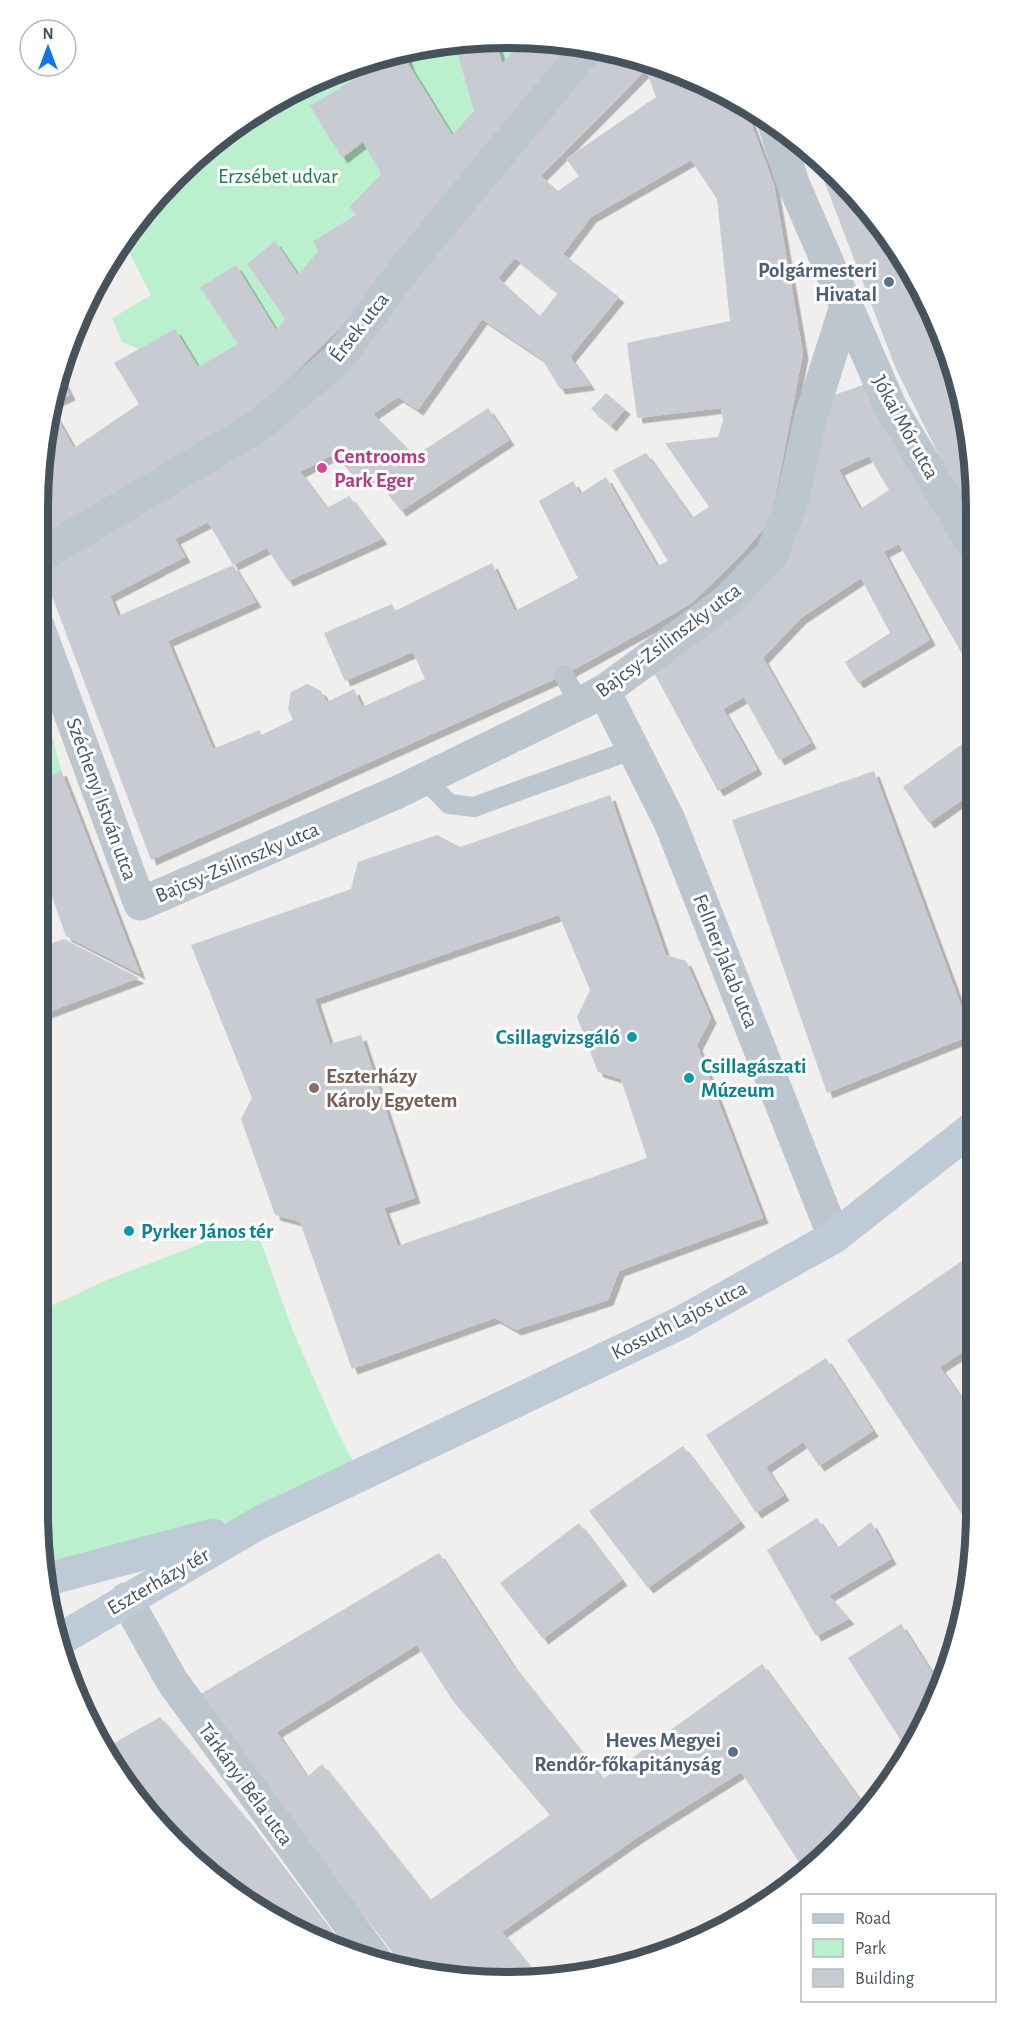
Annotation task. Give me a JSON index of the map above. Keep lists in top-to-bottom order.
{
  "streets": {
    "street": [
      "Érsek utca",
      "Jókai Mór utca",
      "Bajcsy-Zsilinszky utca",
      "Széchenyi István utca",
      "Fellner Jakab utca",
      "Kossuth Lajos utca",
      "Eszterházy tér",
      "Tárkányi Béla utca"
    ]
  },
  "crossings": [
    ["Jókai Mór utca", "Bajcsy-Zsilinszky utca"],
    ["Bajcsy-Zsilinszky utca", "Széchenyi István utca"],
    ["Bajcsy-Zsilinszky utca", "Fellner Jakab utca"],
    ["Fellner Jakab utca", "Kossuth Lajos utca"],
    ["Kossuth Lajos utca", "Eszterházy tér"],
    ["Eszterházy tér", "Tárkányi Béla utca"]
  ],
  "parks": ["Erzsébet udvar"],
  "places": [
    "Polgármesteri Hivatal",
    "Centrooms Park Eger",
    "Csillagvizsgáló",
    "Csillagászati Múzeum",
    "Eszterházy Károly Egyetem",
    "Pyrker János tér",
    "Heves Megyei Rendőr-főkapitányság"
  ],
  "legend": ["Road", "Park", "Building"],
  "north": "top"
}
